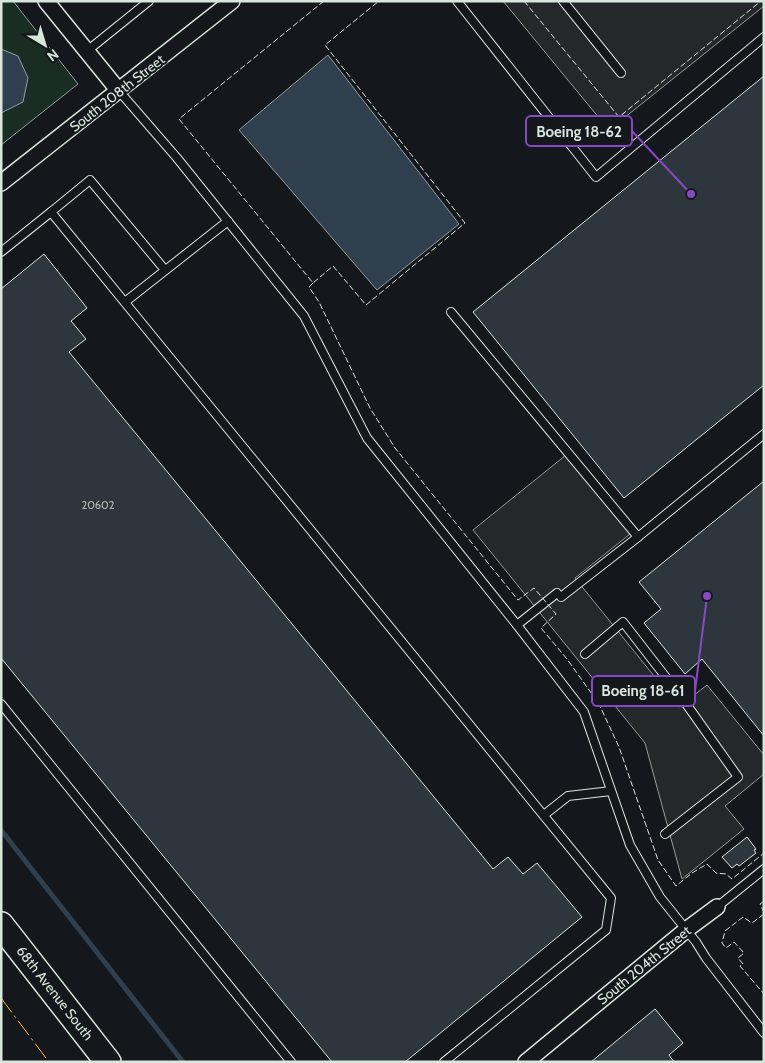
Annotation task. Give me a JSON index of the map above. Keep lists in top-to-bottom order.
{
  "streets": {
    "main road": ["68th Avenue South"],
    "street": ["South 208th Street", "South 204th Street"]
  },
  "places": ["Boeing 18-62", "Boeing 18-61"],
  "house_numbers": ["20602"],
  "north": "bottom right"
}
